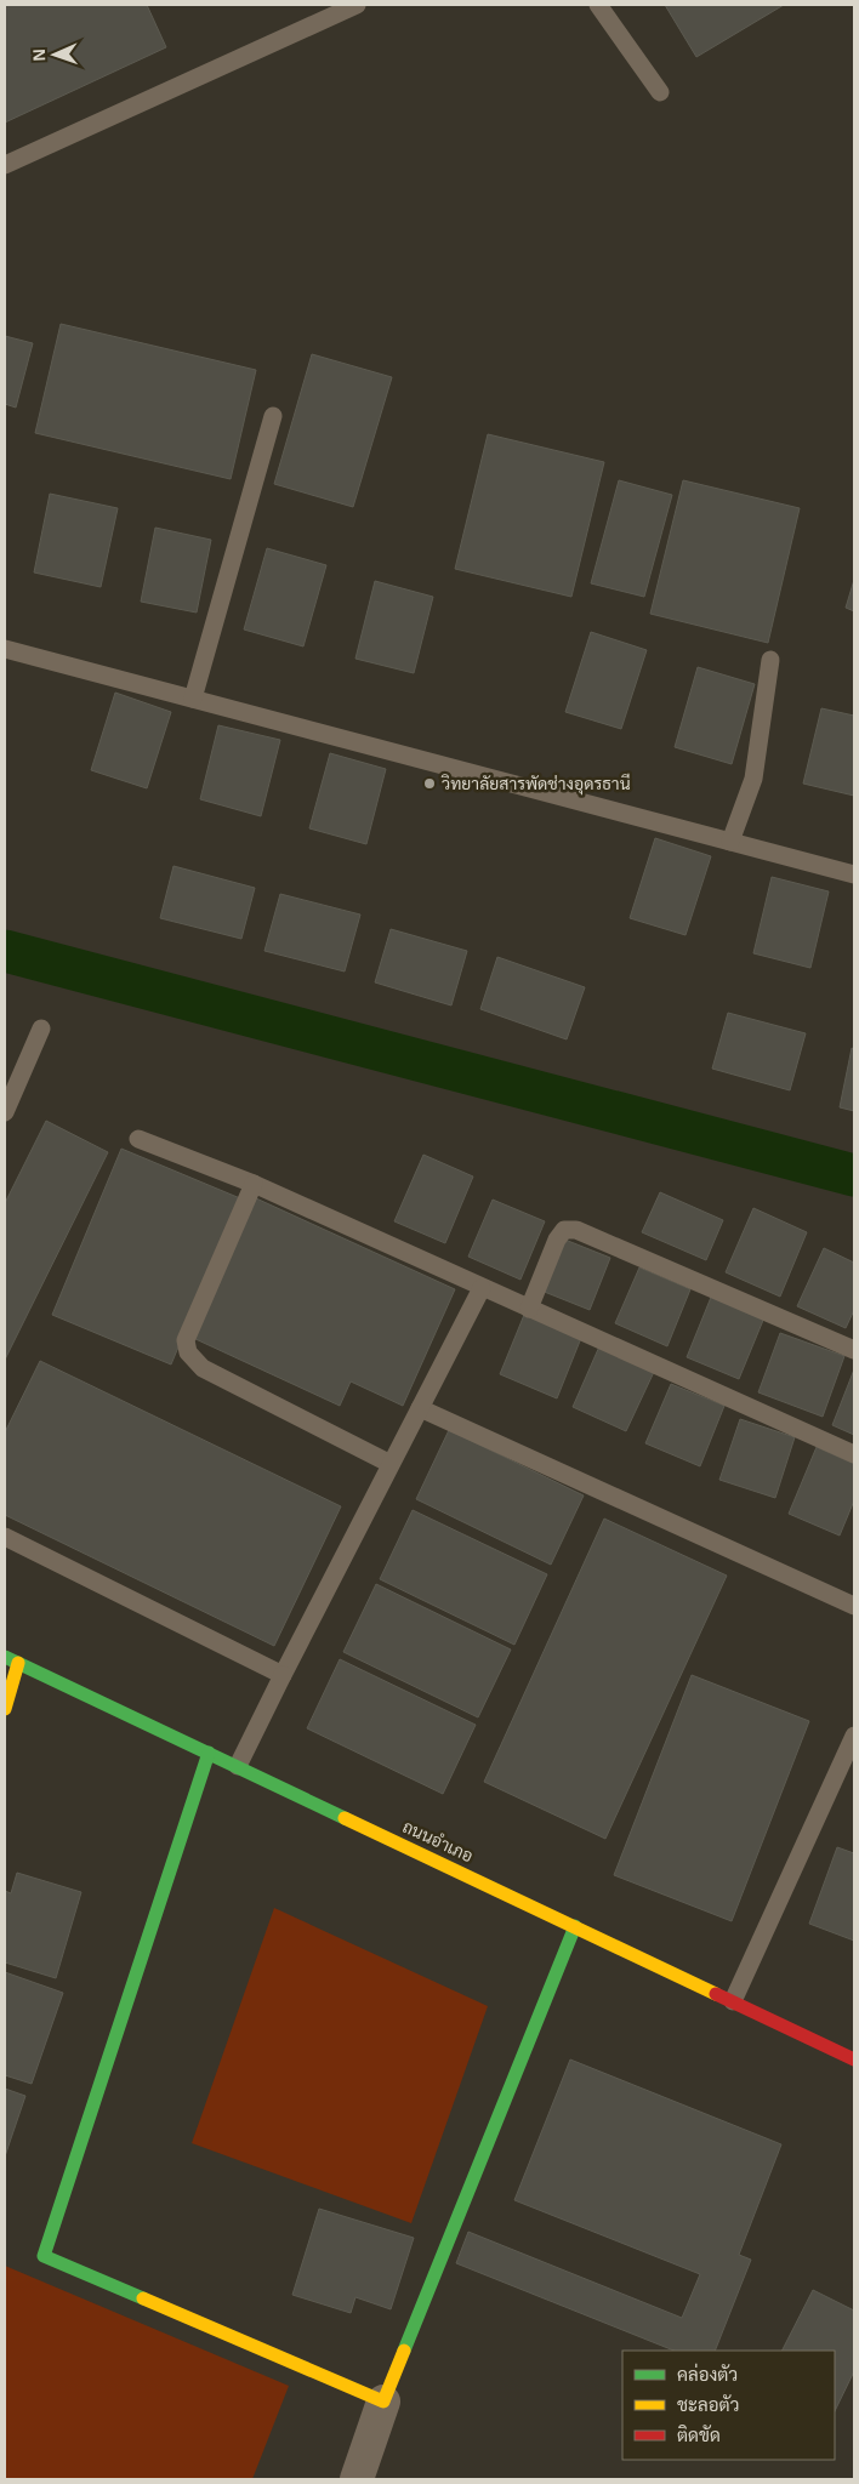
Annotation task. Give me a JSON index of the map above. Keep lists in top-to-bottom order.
{
  "streets": {
    "street": ["ถนนอำเภอ"]
  },
  "places": ["วิทยาลัยสารพัดช่างอุดรธานี"],
  "legend": ["คล่องตัว", "ชะลอตัว", "ติดขัด"],
  "north": "left"
}
